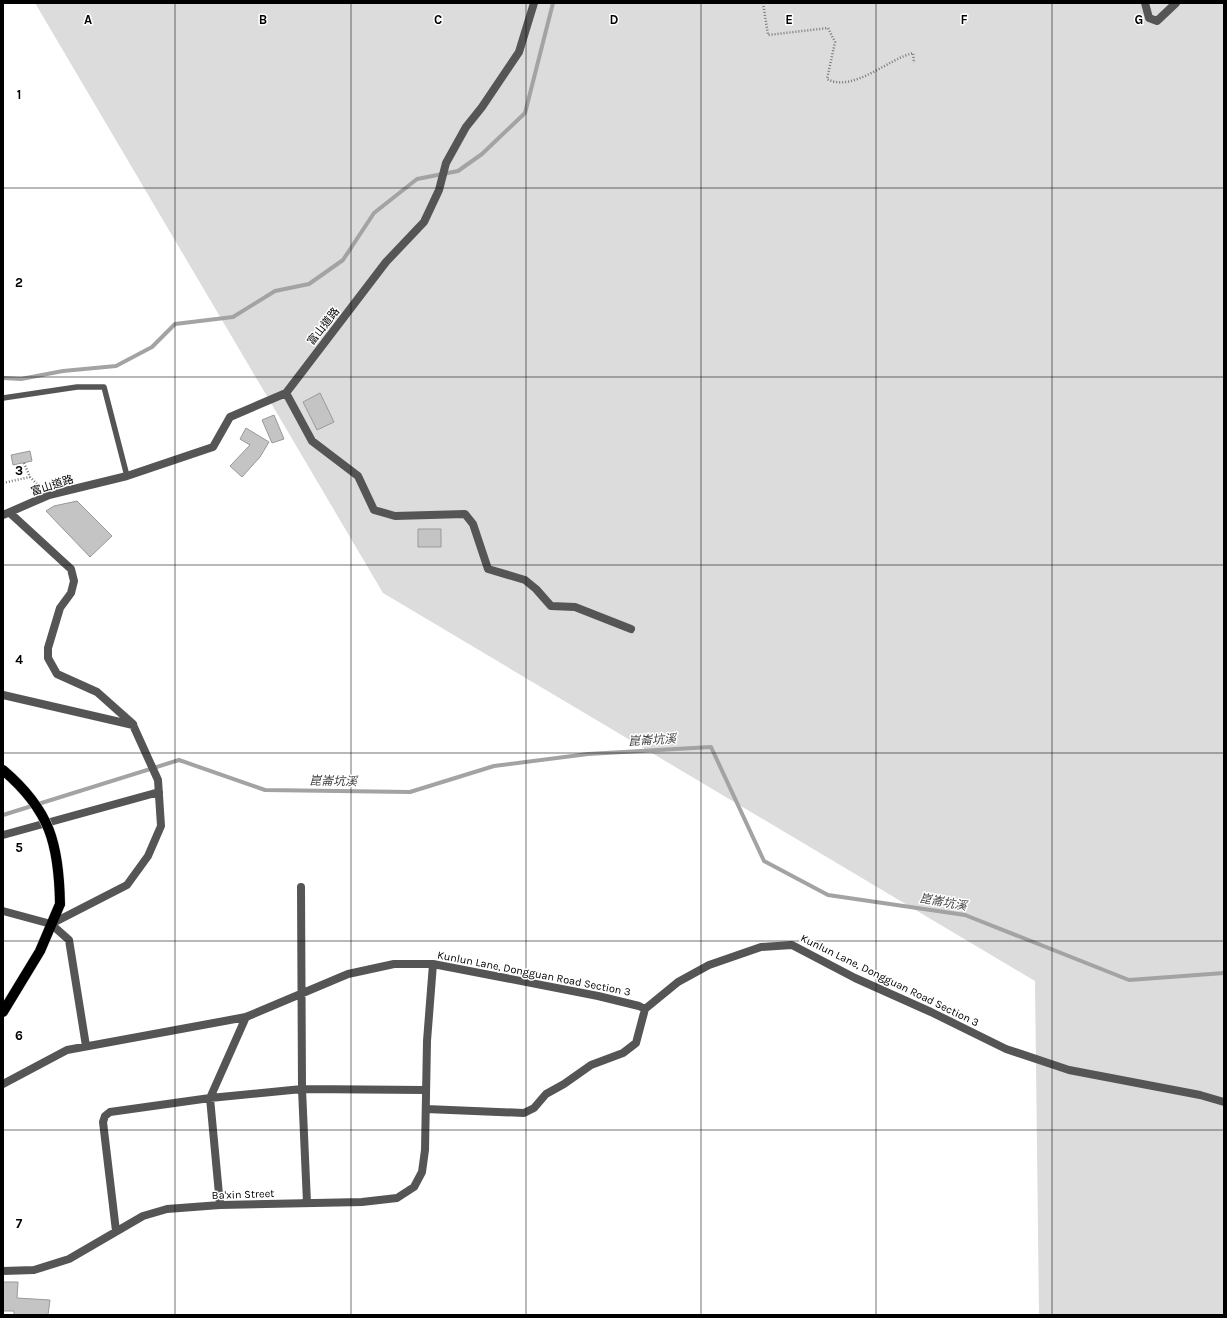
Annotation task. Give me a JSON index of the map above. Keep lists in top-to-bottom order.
{
  "streets": {
    "street": ["富山道路", "Kunlun Lane, Dongguan Road Section 3", "Ba'xin Street"]
  },
  "crossings": [
    ["Kunlun Lane, Dongguan Road Section 3", "Ba'xin Street"]
  ],
  "water": ["崑崙坑溪"],
  "grid": {
    "columns": [
      "A",
      "B",
      "C",
      "D",
      "E",
      "F",
      "G"
    ],
    "rows": [
      "1",
      "2",
      "3",
      "4",
      "5",
      "6",
      "7"
    ]
  }
}
